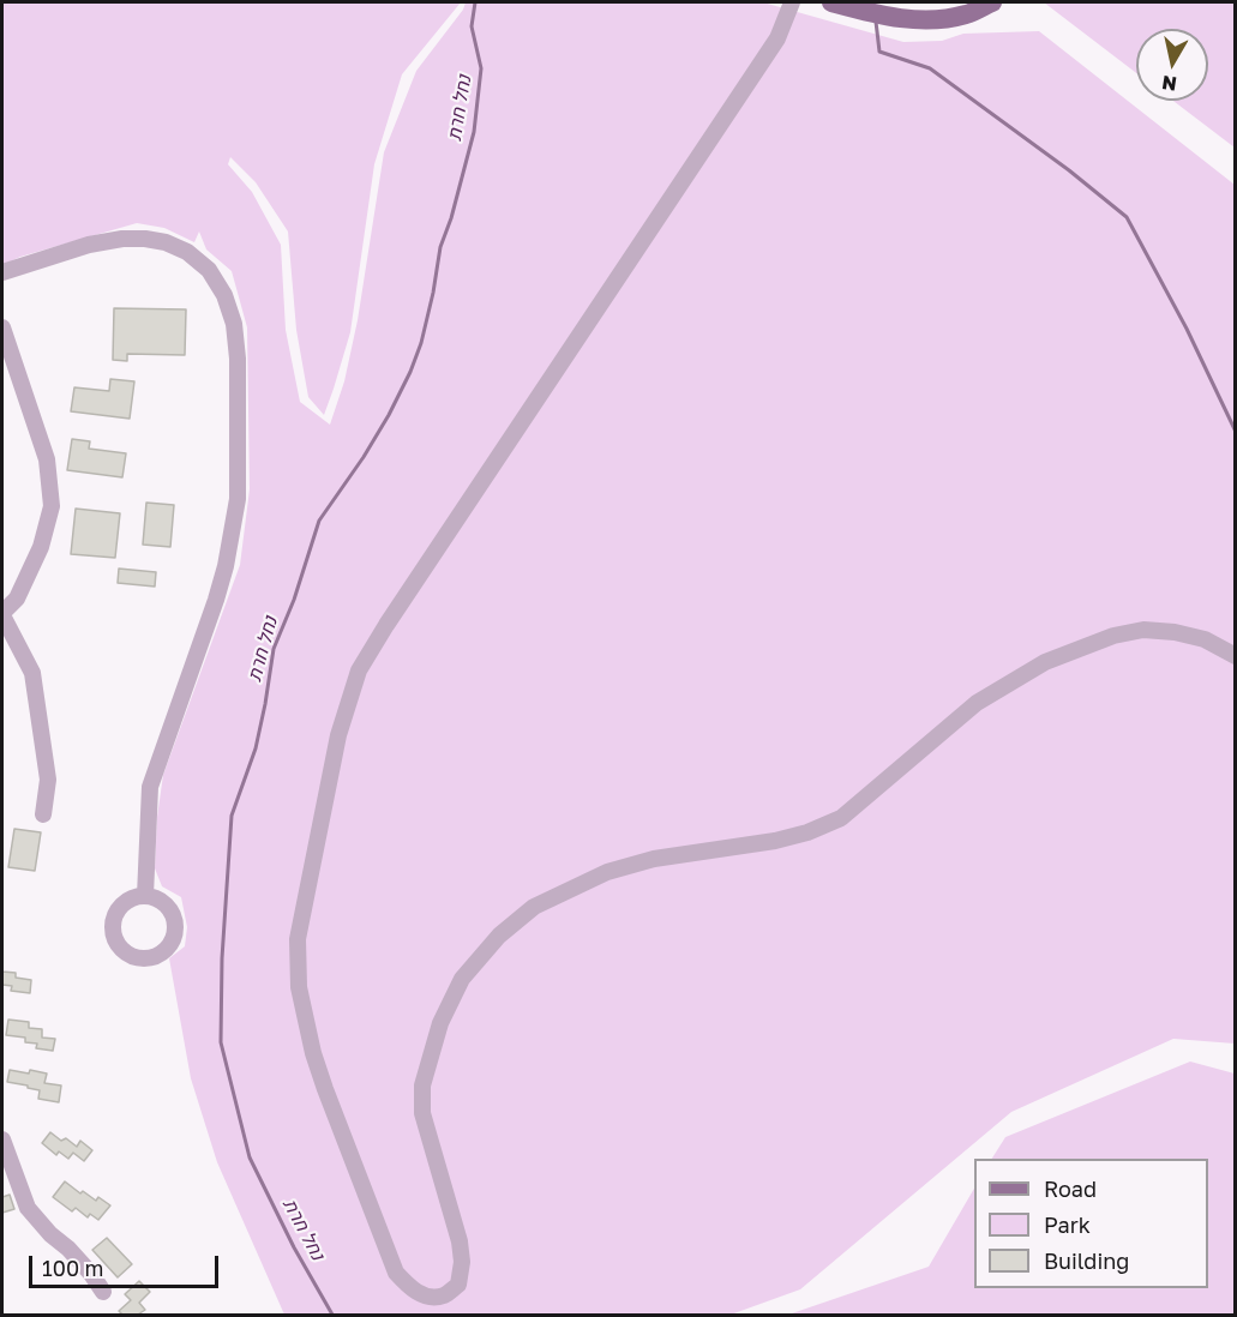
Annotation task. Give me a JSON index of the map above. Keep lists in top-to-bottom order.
{
  "water": ["נחל חרת"],
  "legend": ["Road", "Park", "Building"],
  "scale_bar": "100 m",
  "north": "bottom"
}
